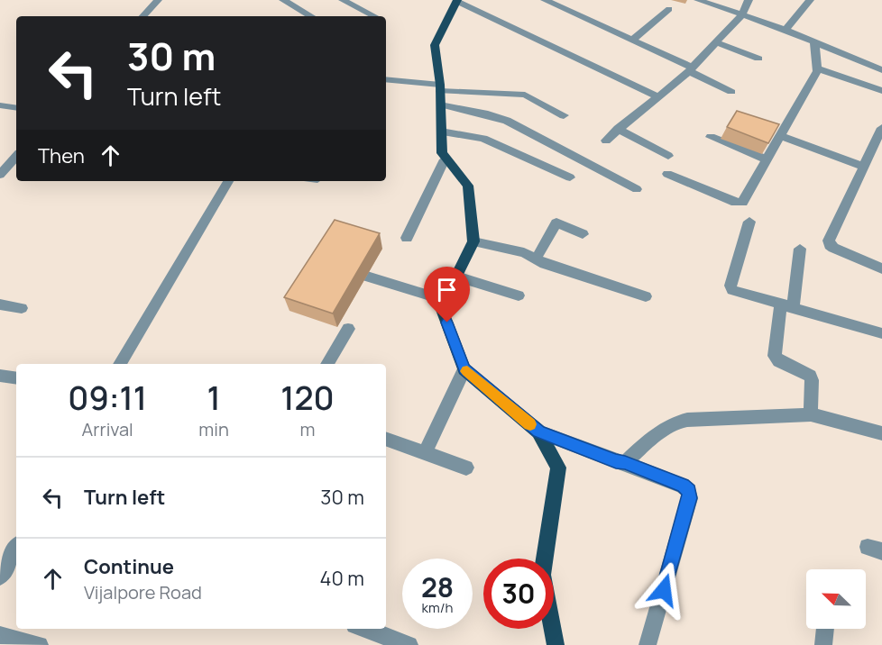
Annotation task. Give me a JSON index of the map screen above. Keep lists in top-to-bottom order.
{
  "north": "top left",
  "page": {
    "turn": ["30 m", "Turn left"],
    "then": "Then",
    "eta": [
      "09:11",
      "Arrival",
      "1",
      "min",
      "120",
      "m"
    ],
    "list": [
      {
        "name": "Turn left",
        "value": "30 m"
      },
      {
        "name": "Continue",
        "note": "Vijalpore Road",
        "value": "40 m"
      }
    ],
    "speed": "28 km/h",
    "limit": "30"
  }
}
